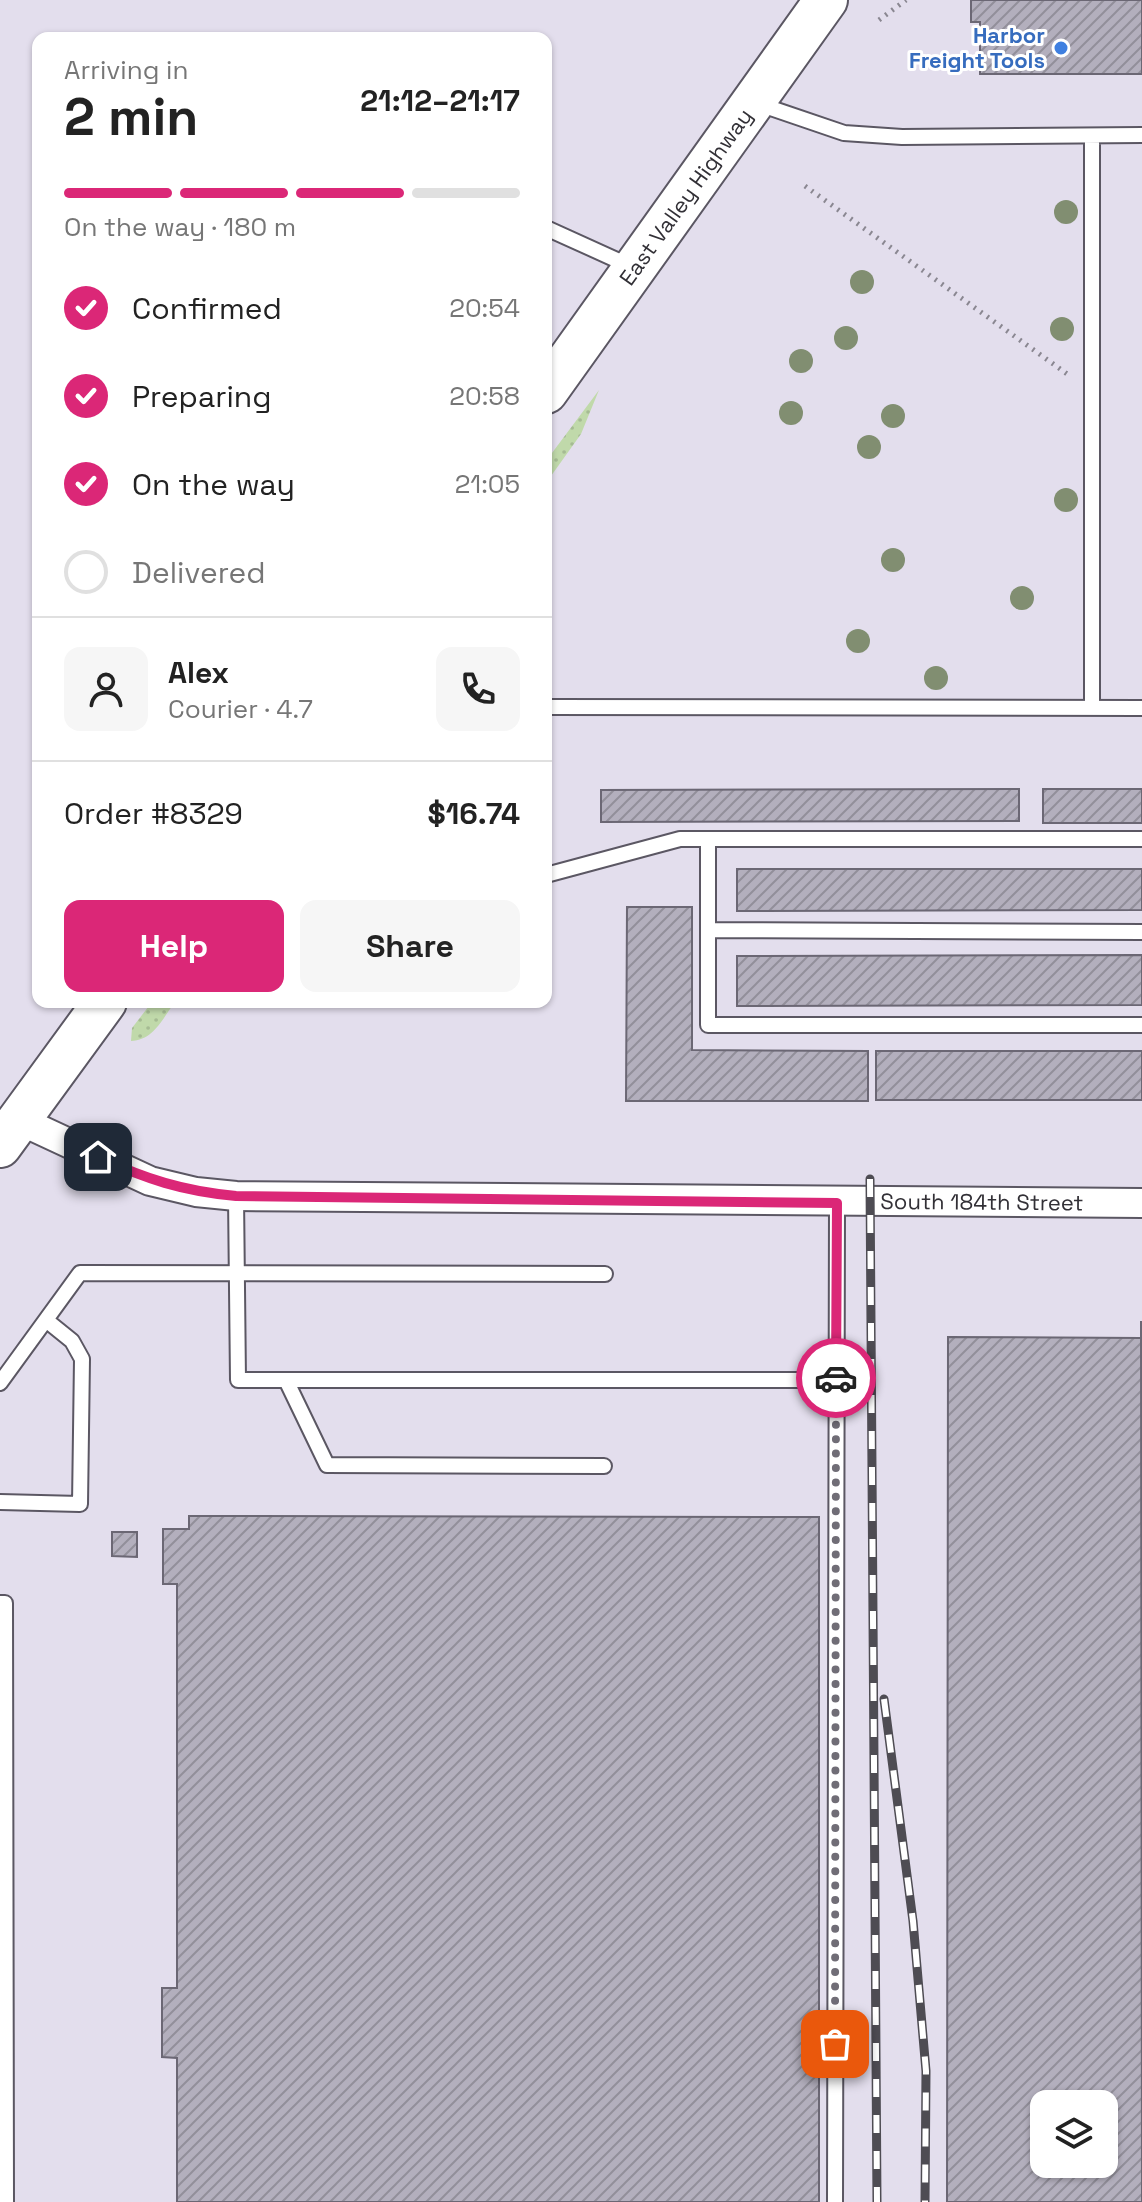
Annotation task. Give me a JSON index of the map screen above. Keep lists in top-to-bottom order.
{
  "streets": {
    "main road": ["East Valley Highway"],
    "street": ["South 184th Street"]
  },
  "places": ["Harbor Freight Tools"],
  "page": {
    "heading": ["2 min", "Arriving in", "21:12–21:17"],
    "panel": [
      "Alex",
      "Courier · 4.7",
      "Order #8329",
      "$16.74"
    ],
    "bar": "On the way · 180 m",
    "list": [
      ["Confirmed", "20:54"],
      ["Preparing", "20:58"],
      ["On the way", "21:05"],
      "Delivered"
    ],
    "buttons": ["Help", "Share"]
  }
}
